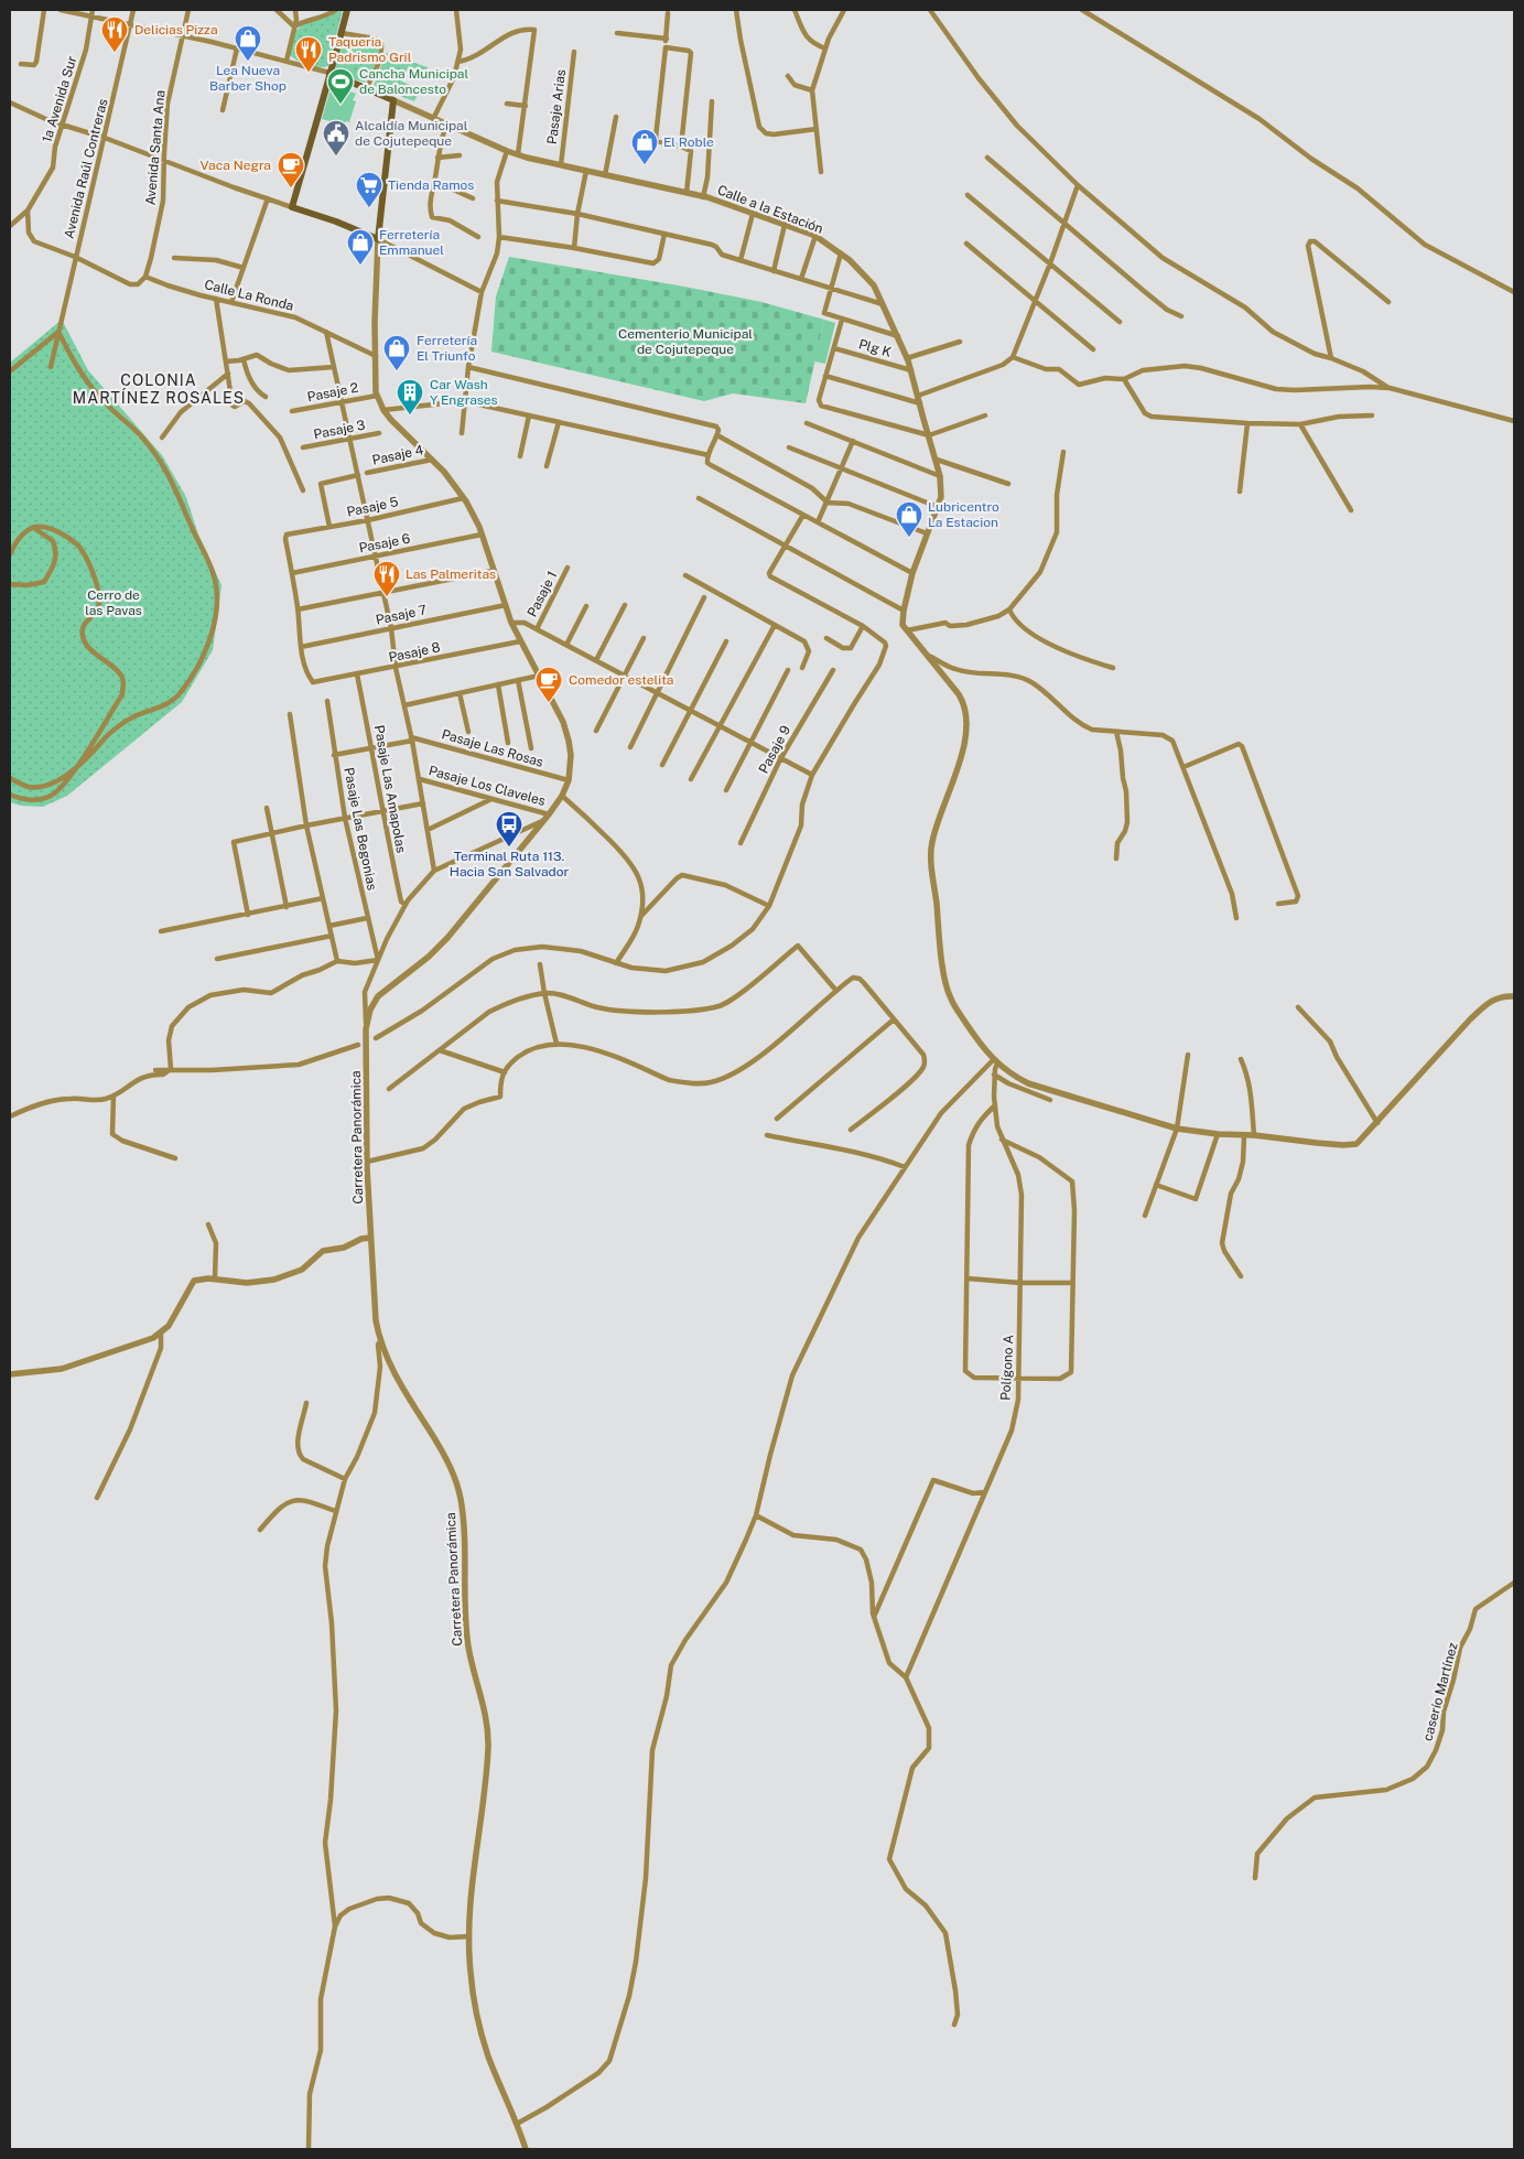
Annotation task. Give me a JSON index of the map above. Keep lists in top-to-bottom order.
{
  "streets": {
    "street": [
      "1a Avenida Sur",
      "Pasaje Arias",
      "Avenida Santa Ana",
      "Avenida Raúl Contreras",
      "Calle a la Estación",
      "Calle La Ronda",
      "Plg K",
      "Pasaje 2",
      "Pasaje 3",
      "Pasaje 4",
      "Pasaje 5",
      "Pasaje 6",
      "Pasaje 1",
      "Pasaje 7",
      "Pasaje 8",
      "Pasaje Las Rosas",
      "Pasaje 9",
      "Pasaje Los Claveles",
      "Pasaje Las Amapolas",
      "Pasaje Las Begonias",
      "Carretera Panorámica",
      "Polígono A",
      "caserío Martínez"
    ]
  },
  "crossings": [
    ["Pasaje Arias", "Calle a la Estación"],
    ["Avenida Santa Ana", "Calle La Ronda"],
    ["Calle a la Estación", "Plg K"],
    ["Pasaje 2", "Carretera Panorámica"],
    ["Pasaje 4", "Pasaje 5"],
    ["Pasaje 4", "Carretera Panorámica"],
    ["Pasaje 5", "Pasaje 6"],
    ["Pasaje 5", "Carretera Panorámica"],
    ["Pasaje 6", "Carretera Panorámica"],
    ["Pasaje 7", "Pasaje 8"],
    ["Pasaje 7", "Carretera Panorámica"],
    ["Pasaje 8", "Pasaje Las Amapolas"],
    ["Pasaje 8", "Carretera Panorámica"],
    ["Pasaje Las Rosas", "Carretera Panorámica"],
    ["Pasaje Los Claveles", "Carretera Panorámica"]
  ],
  "districts": ["COLONIA MARTÍNEZ ROSALES"],
  "parks": ["Cementerio Municipal de Cojutepeque", "Cerro de las Pavas"],
  "places": {
    "restaurant": ["Delicias Pizza", "Taqueria Padrismo Gril", "Las Palmeritas"],
    "shop": [
      "Lea Nueva Barber Shop",
      "El Roble",
      "Ferretería Emmanuel",
      "Ferretería El Triunfo",
      "Lubricentro La Estacion"
    ],
    "sports": ["Cancha Municipal de Baloncesto"],
    "public building": ["Alcaldía Municipal de Cojutepeque"],
    "cafe": ["Vaca Negra", "Comedor estelita"],
    "supermarket": ["Tienda Ramos"],
    "building": ["Car Wash Y Engrases"],
    "bus stop": ["Terminal Ruta 113. Hacia San Salvador"]
  }
}
